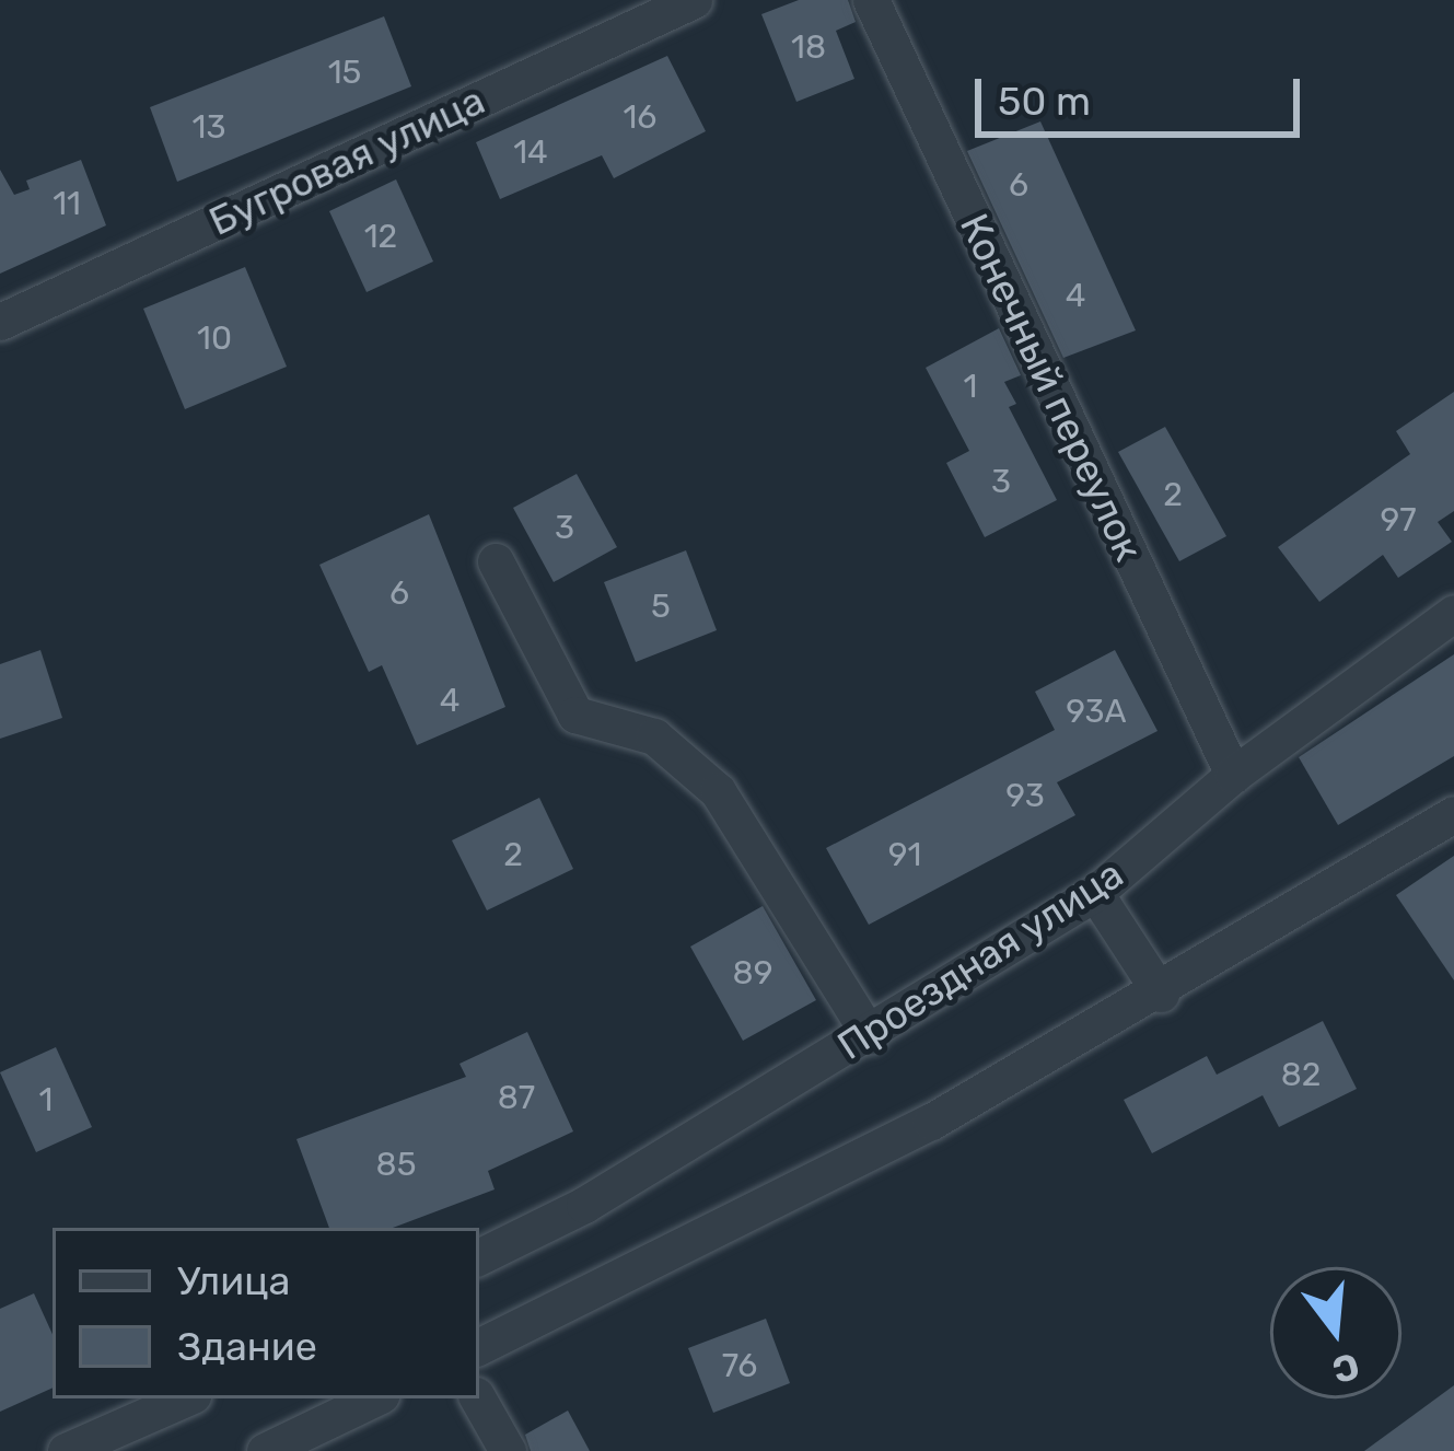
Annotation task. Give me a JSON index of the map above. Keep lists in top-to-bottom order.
{
  "streets": {
    "street": ["Бугровая улица", "Конечный переулок", "Проездная улица"]
  },
  "crossings": [
    ["Конечный переулок", "Проездная улица"]
  ],
  "house_numbers": [
    "18",
    "15",
    "16",
    "13",
    "14",
    "6",
    "11",
    "12",
    "4",
    "10",
    "1",
    "3",
    "2",
    "97",
    "3",
    "6",
    "5",
    "4",
    "93А",
    "93",
    "2",
    "91",
    "89",
    "82",
    "87",
    "1",
    "85",
    "76"
  ],
  "legend": ["Улица", "Здание"],
  "scale_bar": "50 m",
  "north": "bottom"
}
